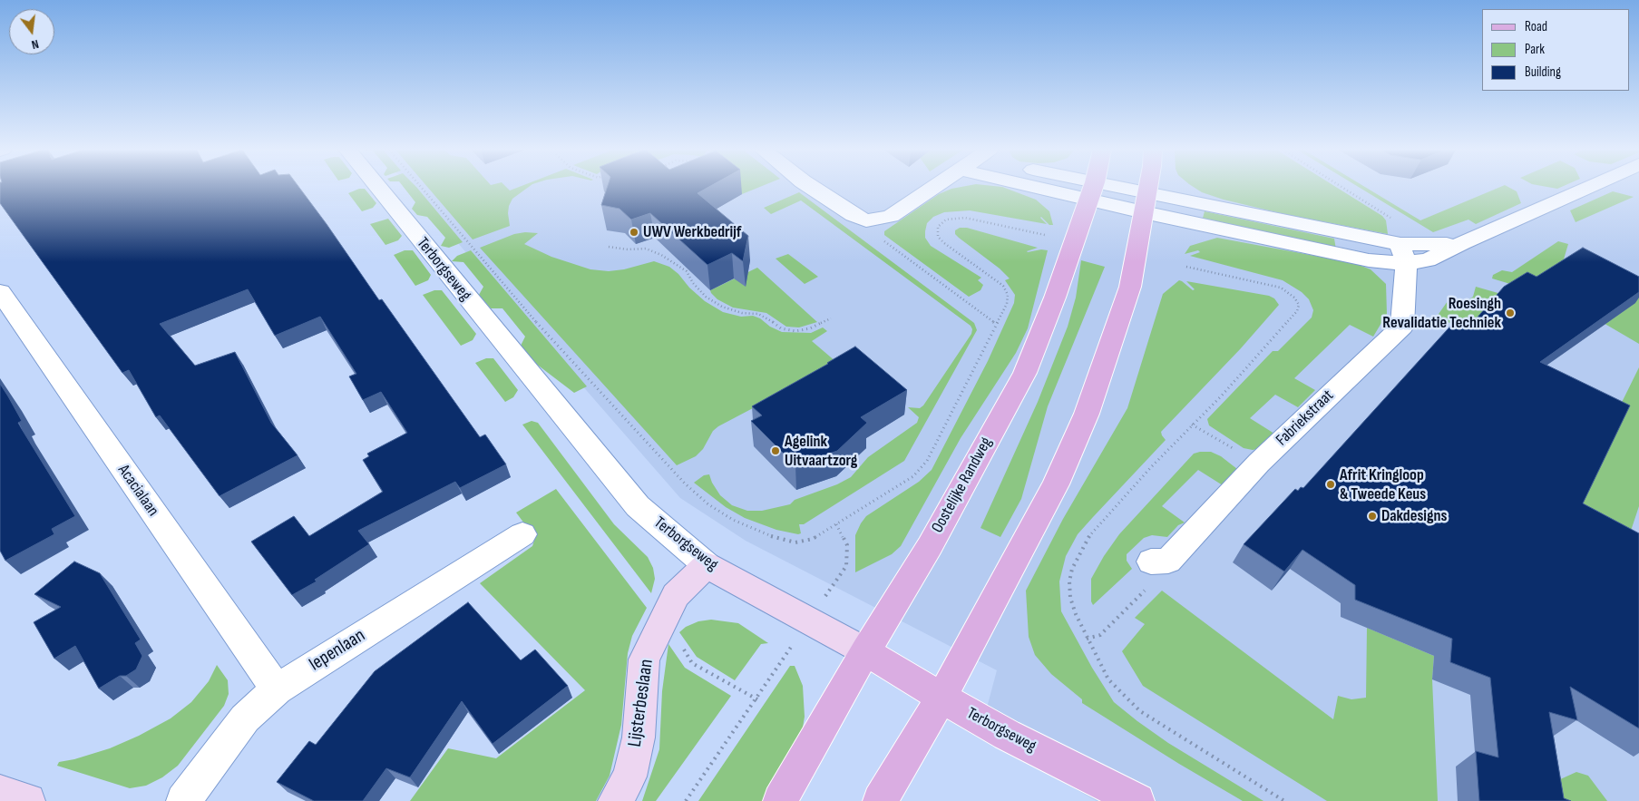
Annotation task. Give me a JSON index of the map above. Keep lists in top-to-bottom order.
{
  "streets": {
    "main road": ["Terborgseweg", "Oostelijke Randweg"],
    "street": [
      "Fabriekstraat",
      "Acacialaan",
      "Iepenlaan",
      "Lijsterbeslaan"
    ]
  },
  "crossings": [
    ["Terborgseweg", "Oostelijke Randweg"],
    ["Terborgseweg", "Lijsterbeslaan"],
    ["Acacialaan", "Iepenlaan"]
  ],
  "places": [
    "UWV Werkbedrijf",
    "Roesingh Revalidatie Techniek",
    "Agelink Uitvaartzorg",
    "Afrit Kringloop & Tweede Keus",
    "Dakdesigns"
  ],
  "legend": ["Road", "Park", "Building"],
  "north": "bottom"
}
